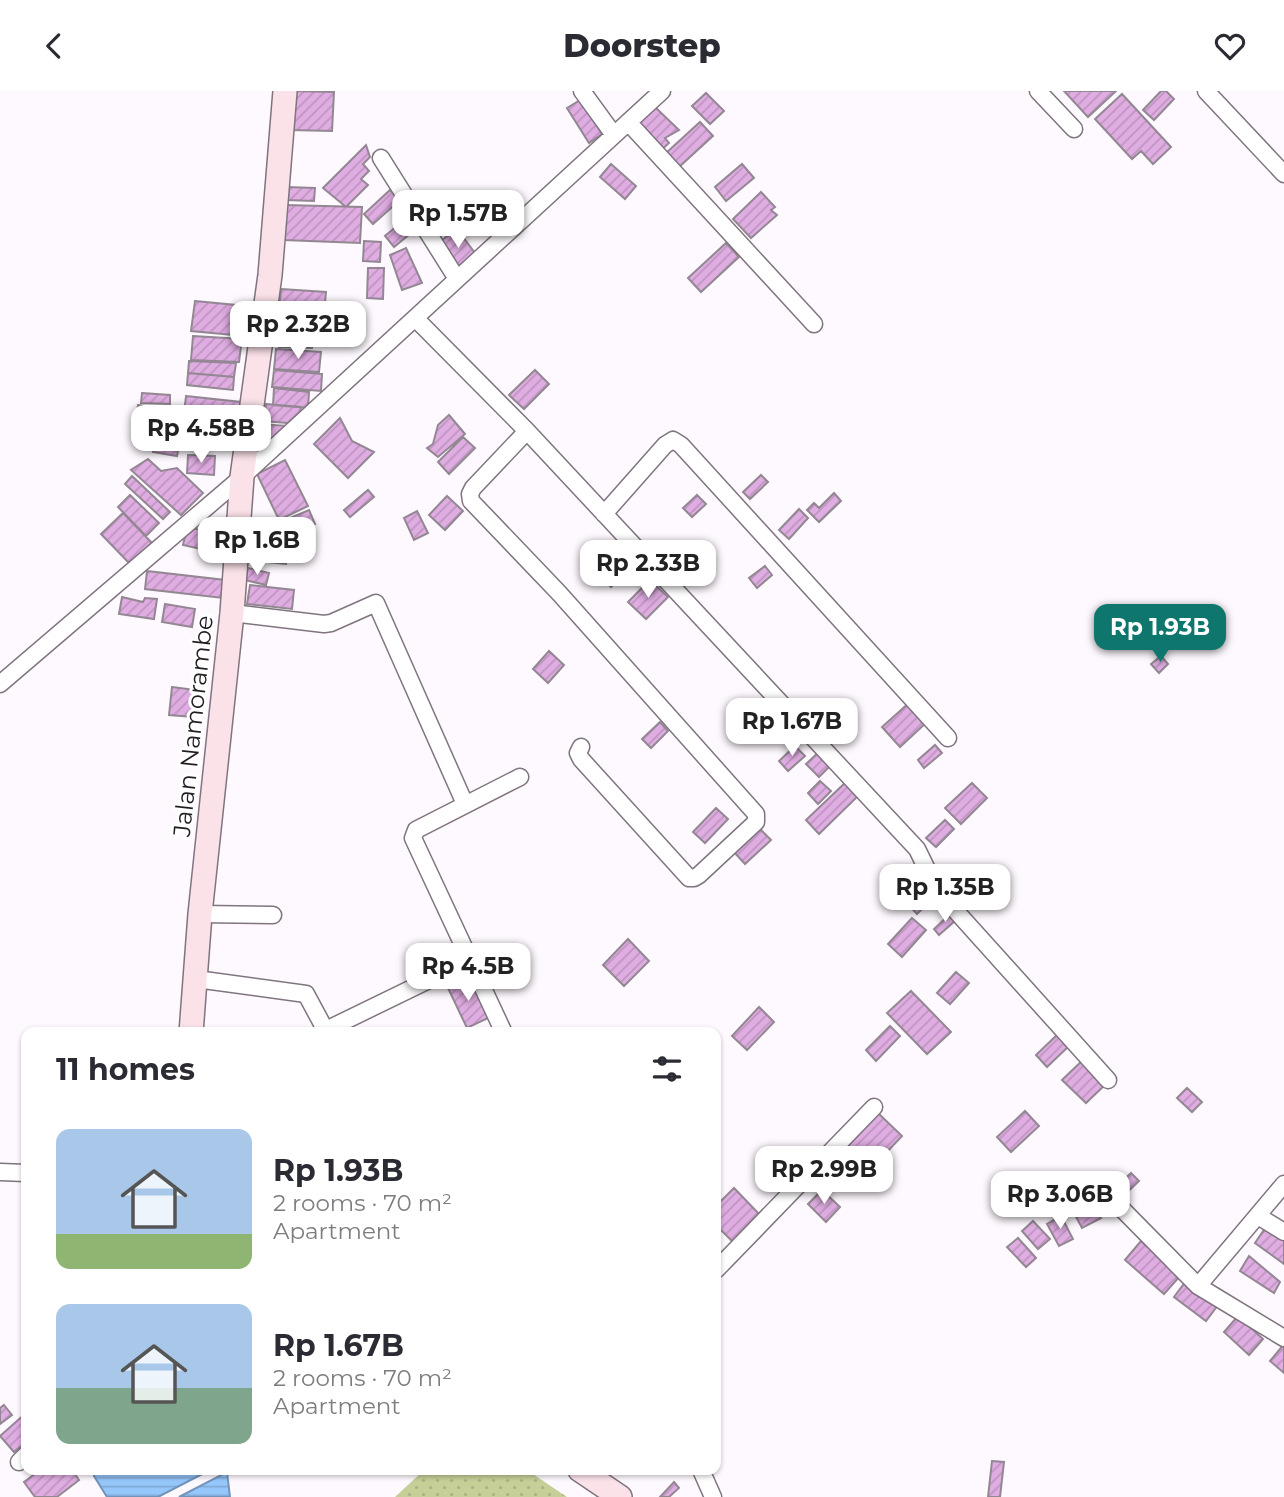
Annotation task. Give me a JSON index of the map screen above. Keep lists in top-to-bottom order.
{
  "streets": {
    "main road": ["Jalan Namorambe"]
  },
  "page": {
    "header": "Doorstep",
    "price": [
      "Rp 1.57B",
      "Rp 2.32B",
      "Rp 4.58B",
      "Rp 1.6B",
      "Rp 2.33B",
      "Rp 1.93B",
      "Rp 1.67B",
      "Rp 1.35B",
      "Rp 4.5B",
      "Rp 2.99B",
      "Rp 3.06B"
    ],
    "heading": "11 homes",
    "list": [
      {
        "name": "Rp 1.93B",
        "note": "2 rooms · 70 m² · Apartment"
      },
      {
        "name": "Rp 1.67B",
        "note": "2 rooms · 70 m² · Apartment"
      }
    ]
  }
}
